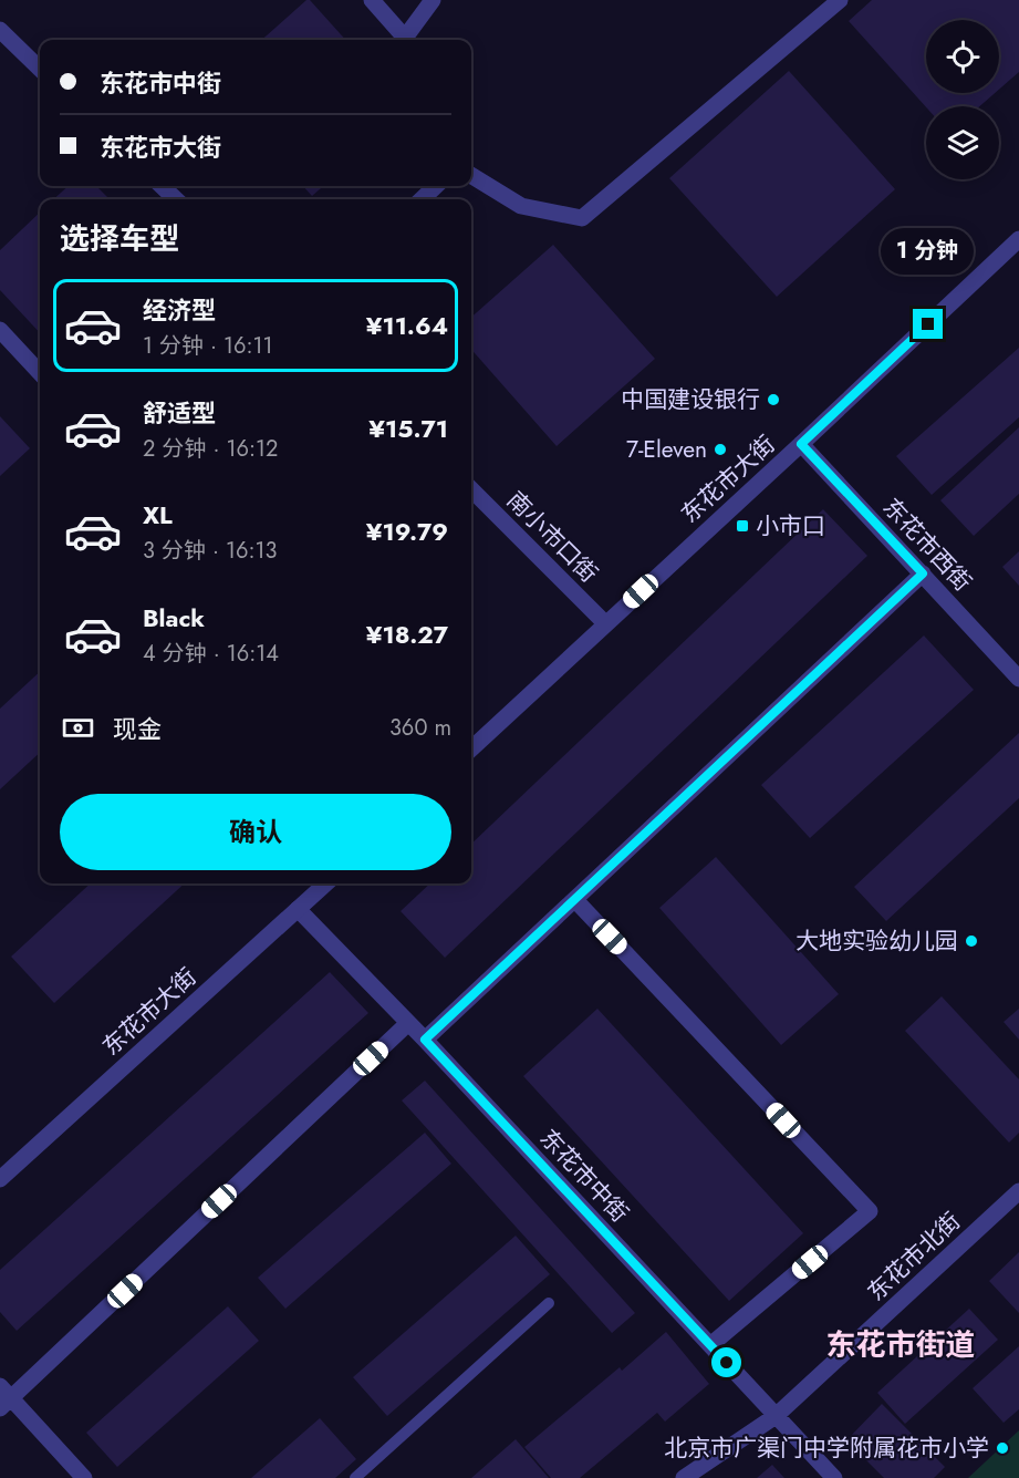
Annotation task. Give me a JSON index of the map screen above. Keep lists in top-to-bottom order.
{
  "streets": {
    "street": [
      "东花市大街",
      "南小市口街",
      "东花市西街",
      "东花市中街",
      "东花市北街"
    ]
  },
  "crossings": [
    ["东花市大街", "南小市口街"],
    ["东花市大街", "东花市西街"],
    ["东花市大街", "东花市中街"],
    ["东花市中街", "东花市北街"]
  ],
  "districts": ["东花市街道"],
  "places": {
    "other": [
      "中国建设银行",
      "7-Eleven",
      "大地实验幼儿园",
      "北京市广渠门中学附属花市小学"
    ],
    "transit": ["小市口"]
  },
  "page": {
    "banner": ["东花市中街", "东花市大街"],
    "heading": "选择车型",
    "bubble": "1 分钟",
    "list": [
      {
        "name": "经济型",
        "note": "1 分钟 · 16:11",
        "value": "¥11.64"
      },
      {
        "name": "舒适型",
        "note": "2 分钟 · 16:12",
        "value": "¥15.71"
      },
      {
        "name": "XL",
        "note": "3 分钟 · 16:13",
        "value": "¥19.79"
      },
      {
        "name": "Black",
        "note": "4 分钟 · 16:14",
        "value": "¥18.27"
      }
    ],
    "pay": ["现金", "360 m"],
    "buttons": "确认"
  }
}
